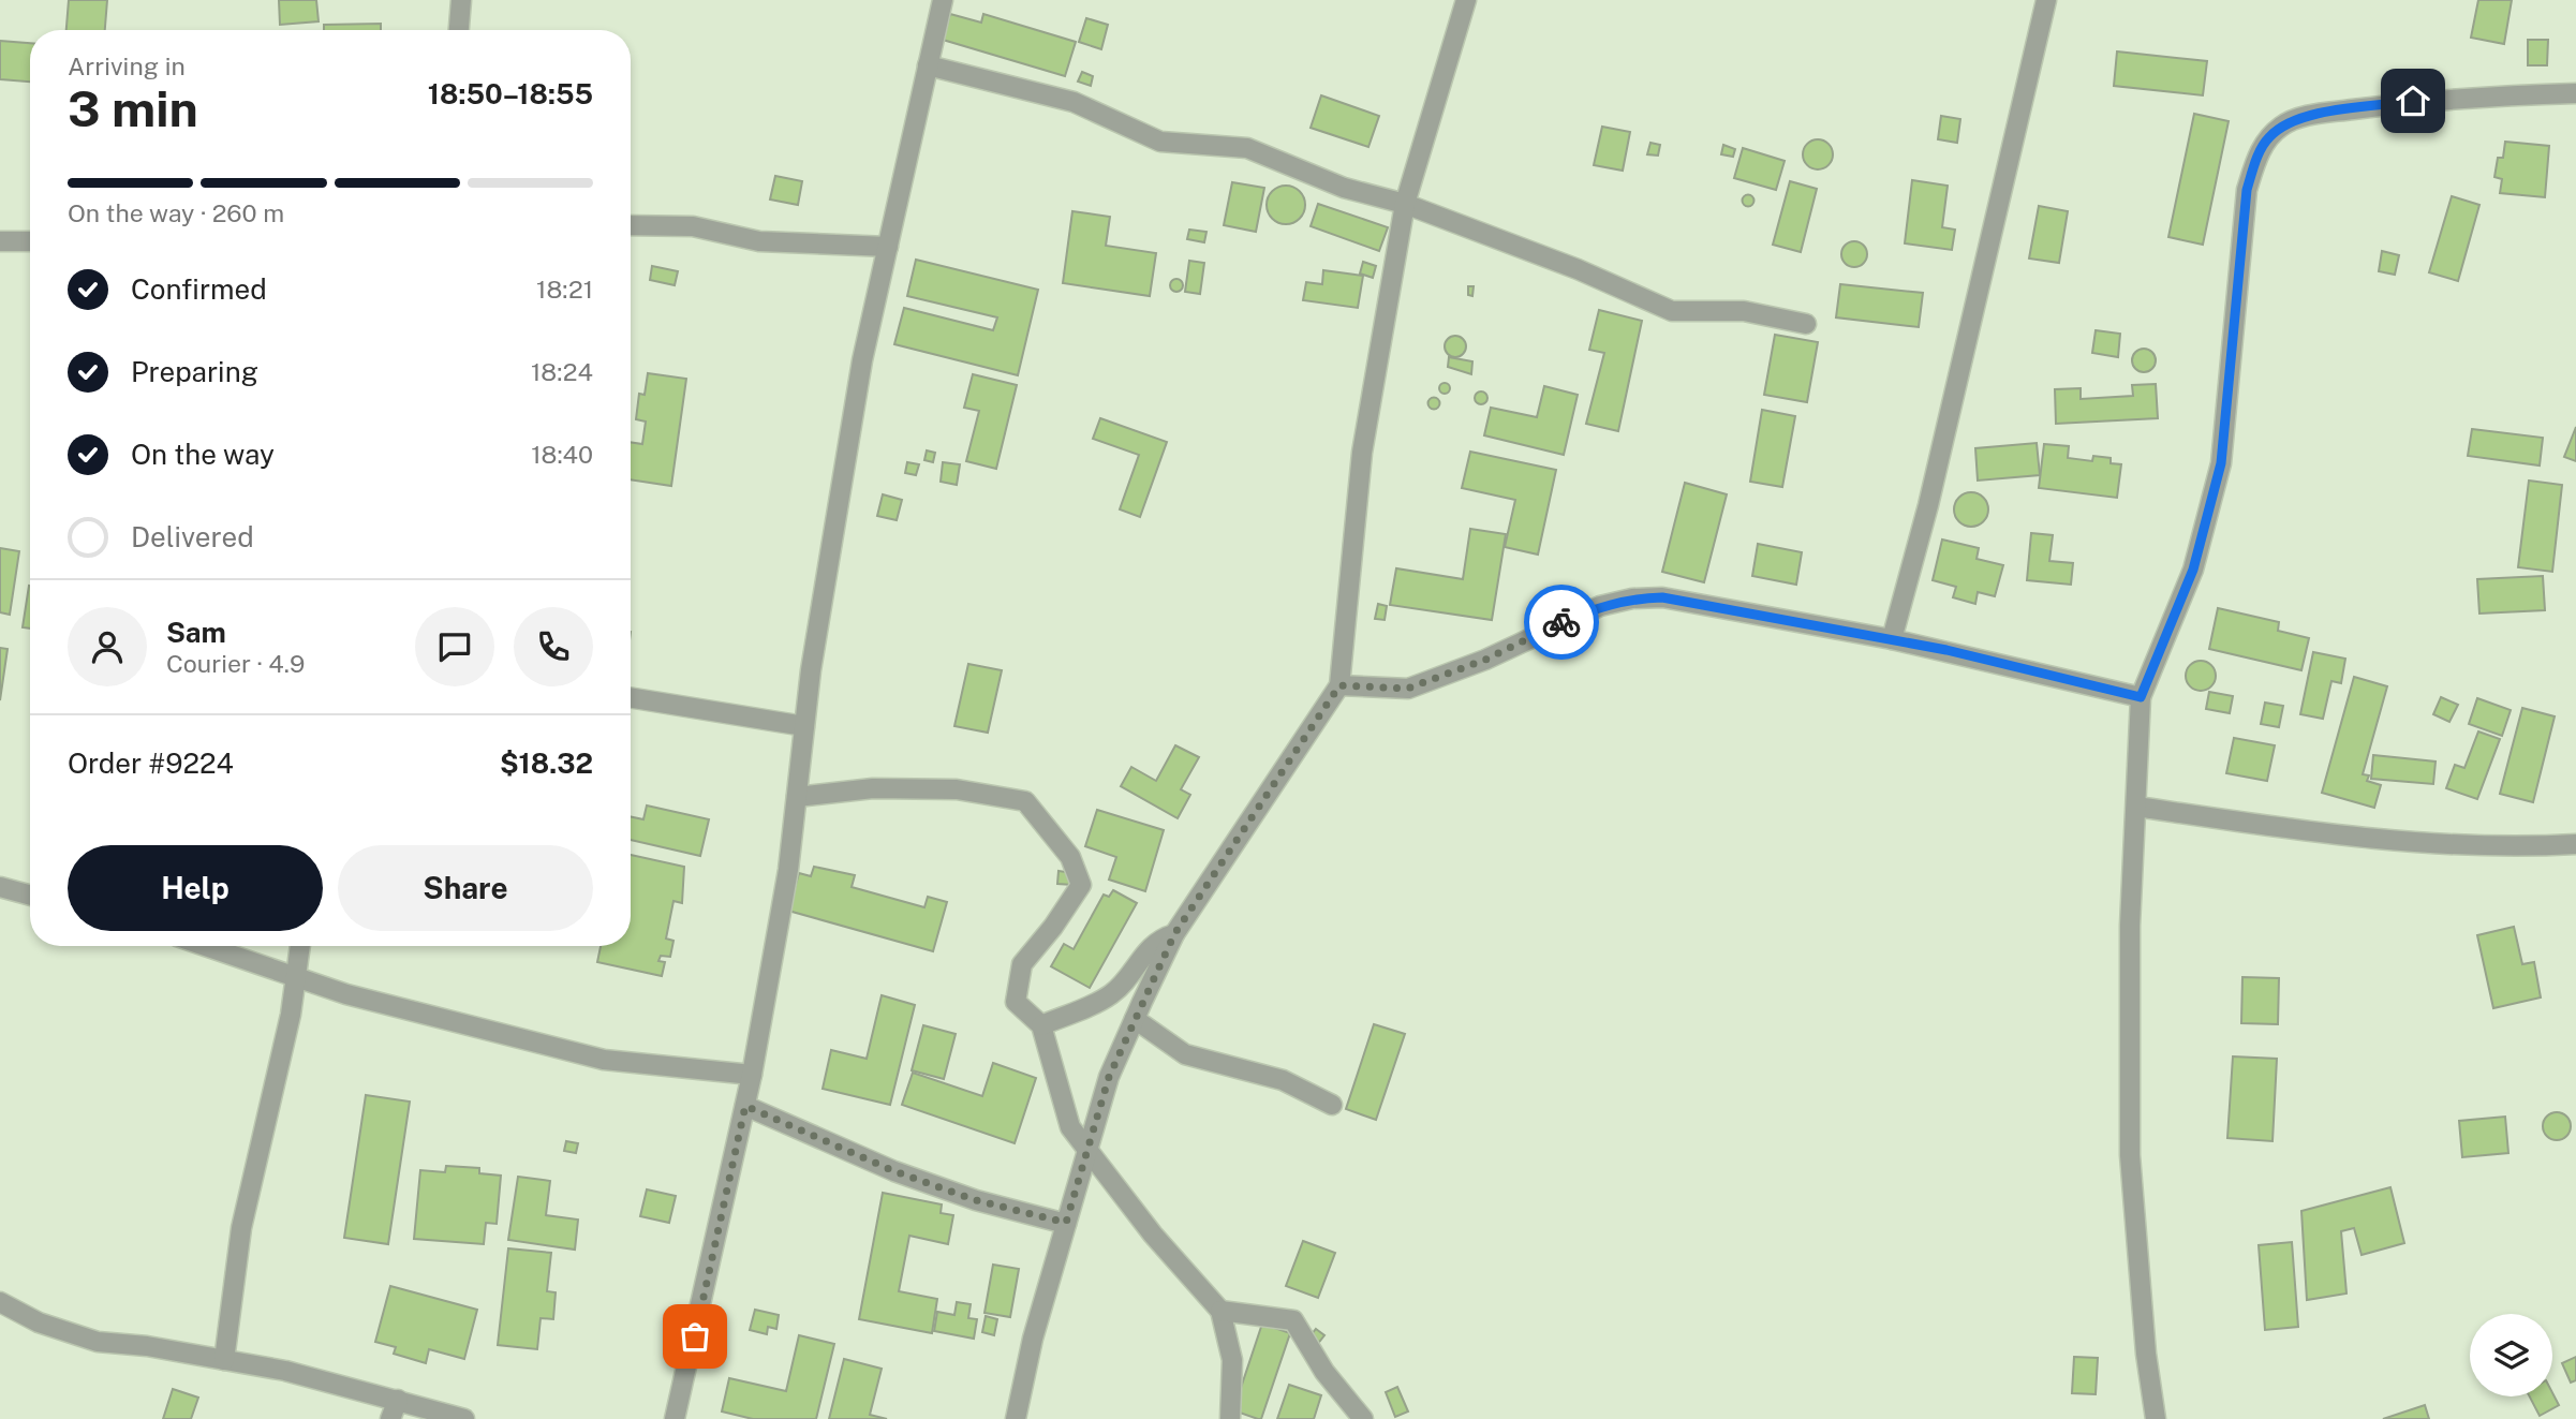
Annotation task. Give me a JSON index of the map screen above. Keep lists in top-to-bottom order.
{
  "page": {
    "heading": ["3 min", "Arriving in", "18:50–18:55"],
    "panel": [
      "Sam",
      "Courier · 4.9",
      "Order #9224",
      "$18.32"
    ],
    "bar": "On the way · 260 m",
    "list": [
      ["Confirmed", "18:21"],
      ["Preparing", "18:24"],
      ["On the way", "18:40"],
      "Delivered"
    ],
    "buttons": ["Help", "Share"]
  }
}
